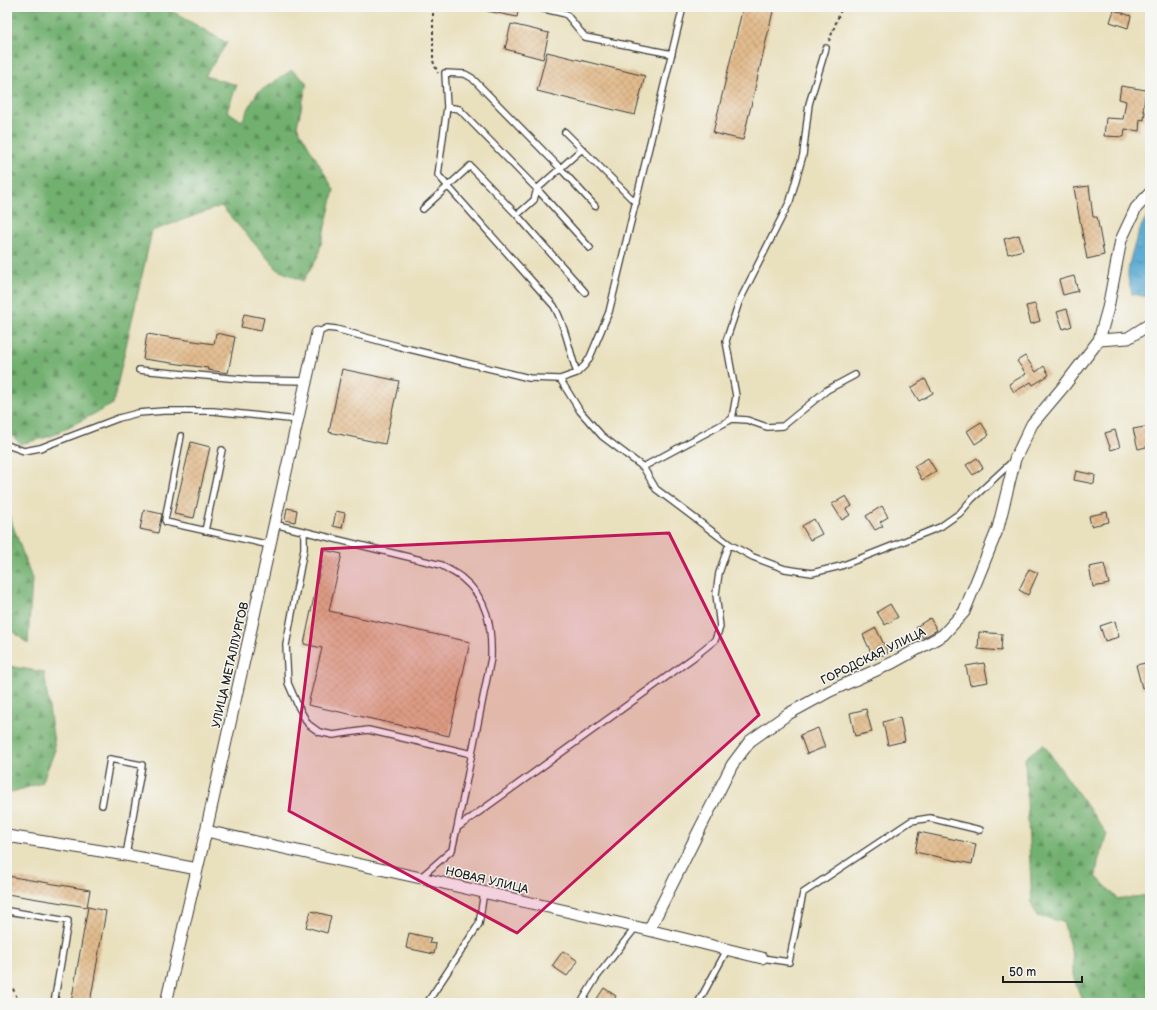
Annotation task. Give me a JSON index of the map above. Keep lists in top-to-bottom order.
{
  "streets": {
    "street": ["ГОРОДСКАЯ УЛИЦА", "УЛИЦА МЕТАЛЛУРГОВ", "НОВАЯ УЛИЦА"]
  },
  "crossings": [
    ["ГОРОДСКАЯ УЛИЦА", "НОВАЯ УЛИЦА"],
    ["УЛИЦА МЕТАЛЛУРГОВ", "НОВАЯ УЛИЦА"]
  ],
  "scale_bar": "50 m"
}
